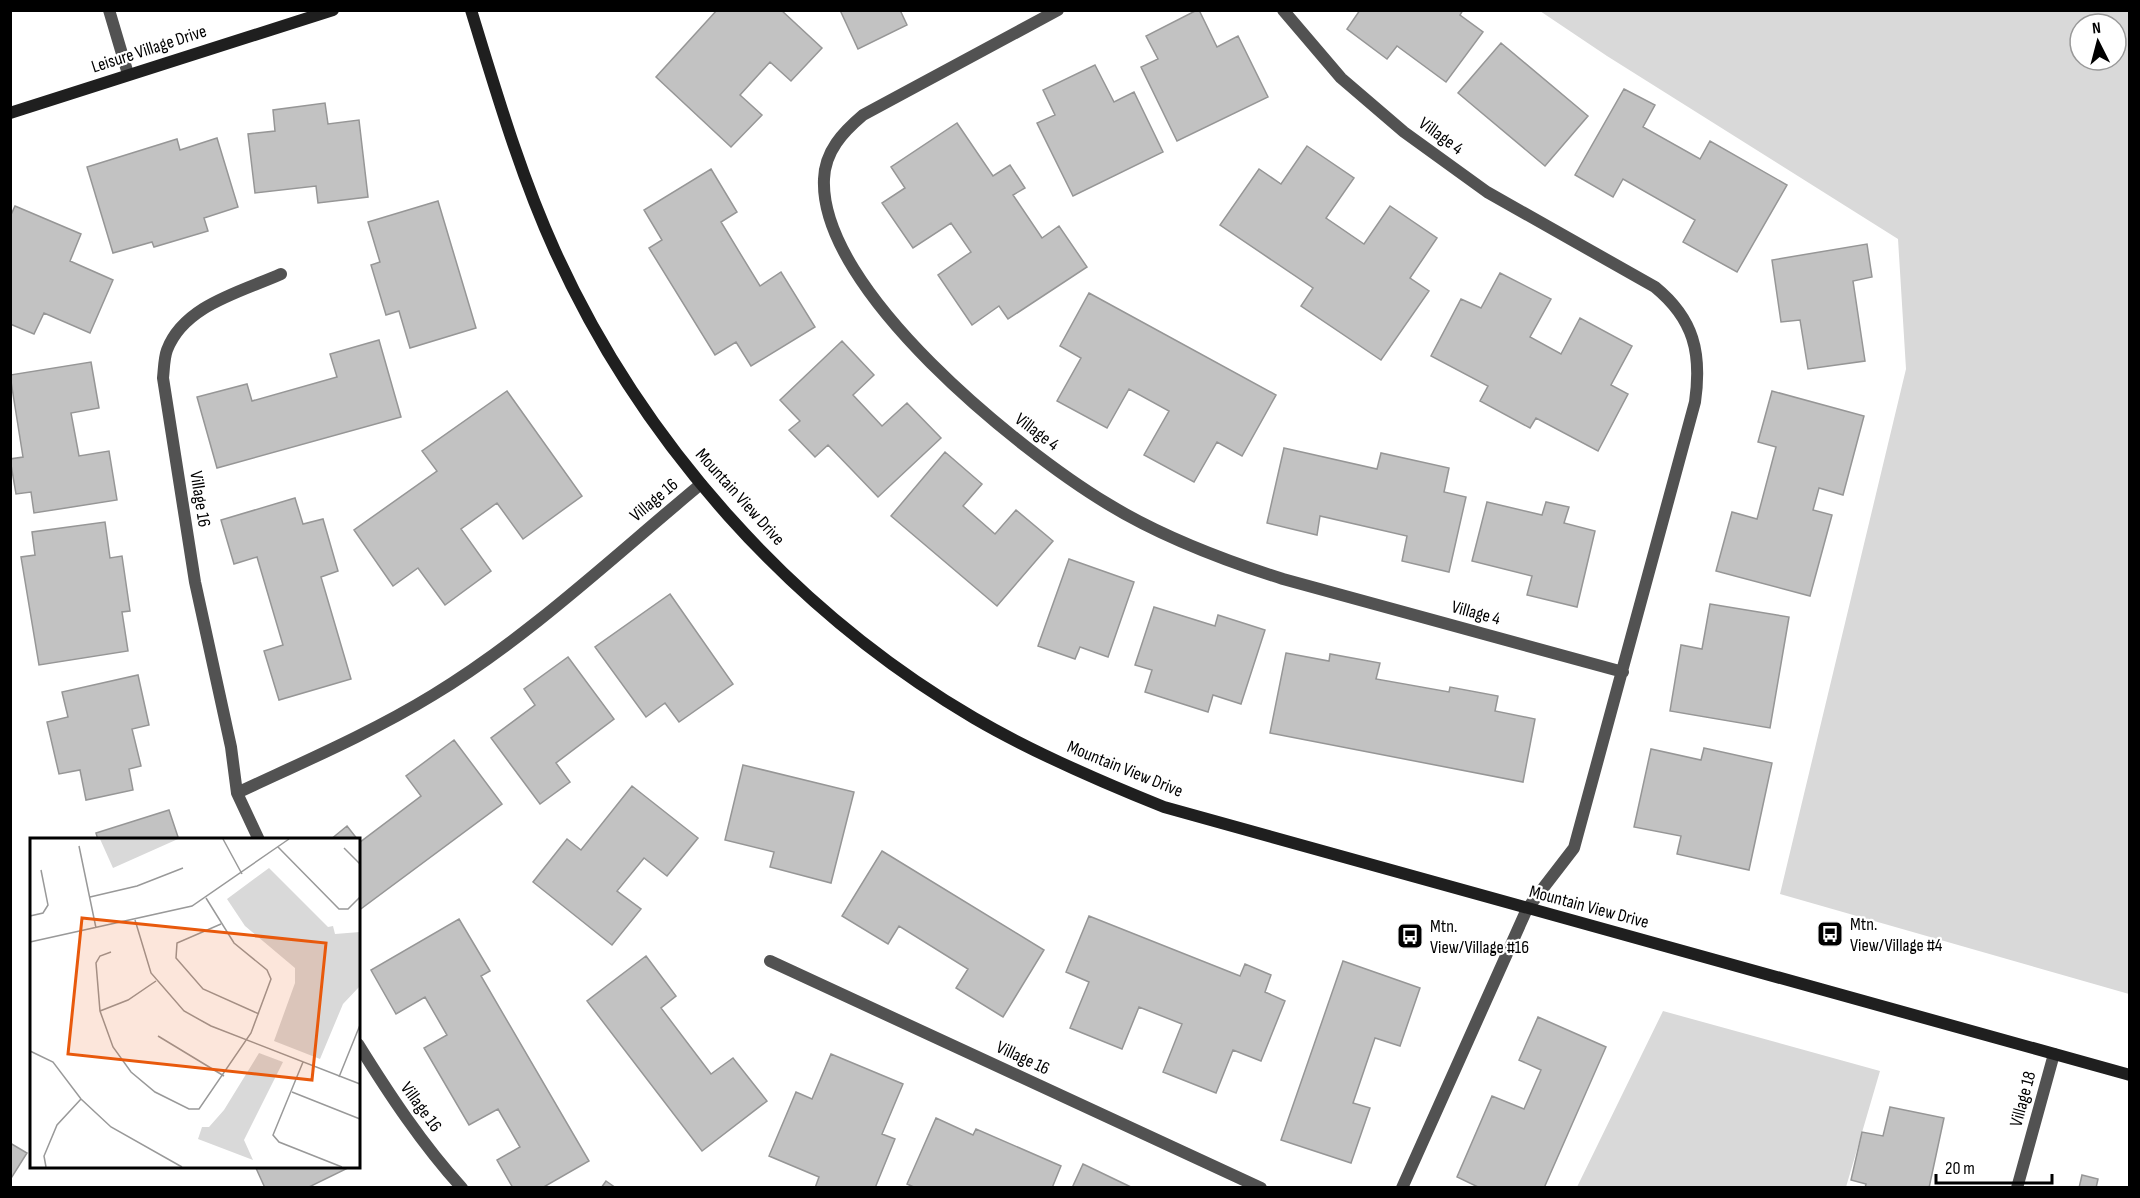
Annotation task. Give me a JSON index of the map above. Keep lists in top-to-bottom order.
{
  "streets": {
    "street": [
      "Leisure Village Drive",
      "Village 4",
      "Mountain View Drive",
      "Village 16",
      "Village 18"
    ]
  },
  "crossings": [
    ["Village 4", "Mountain View Drive"],
    ["Mountain View Drive", "Village 16"],
    ["Mountain View Drive", "Village 18"]
  ],
  "places": {
    "bus stop": ["Mtn. View/Village #4", "Mtn. View/Village #16"]
  },
  "scale_bar": "20 m",
  "north": "top"
}
